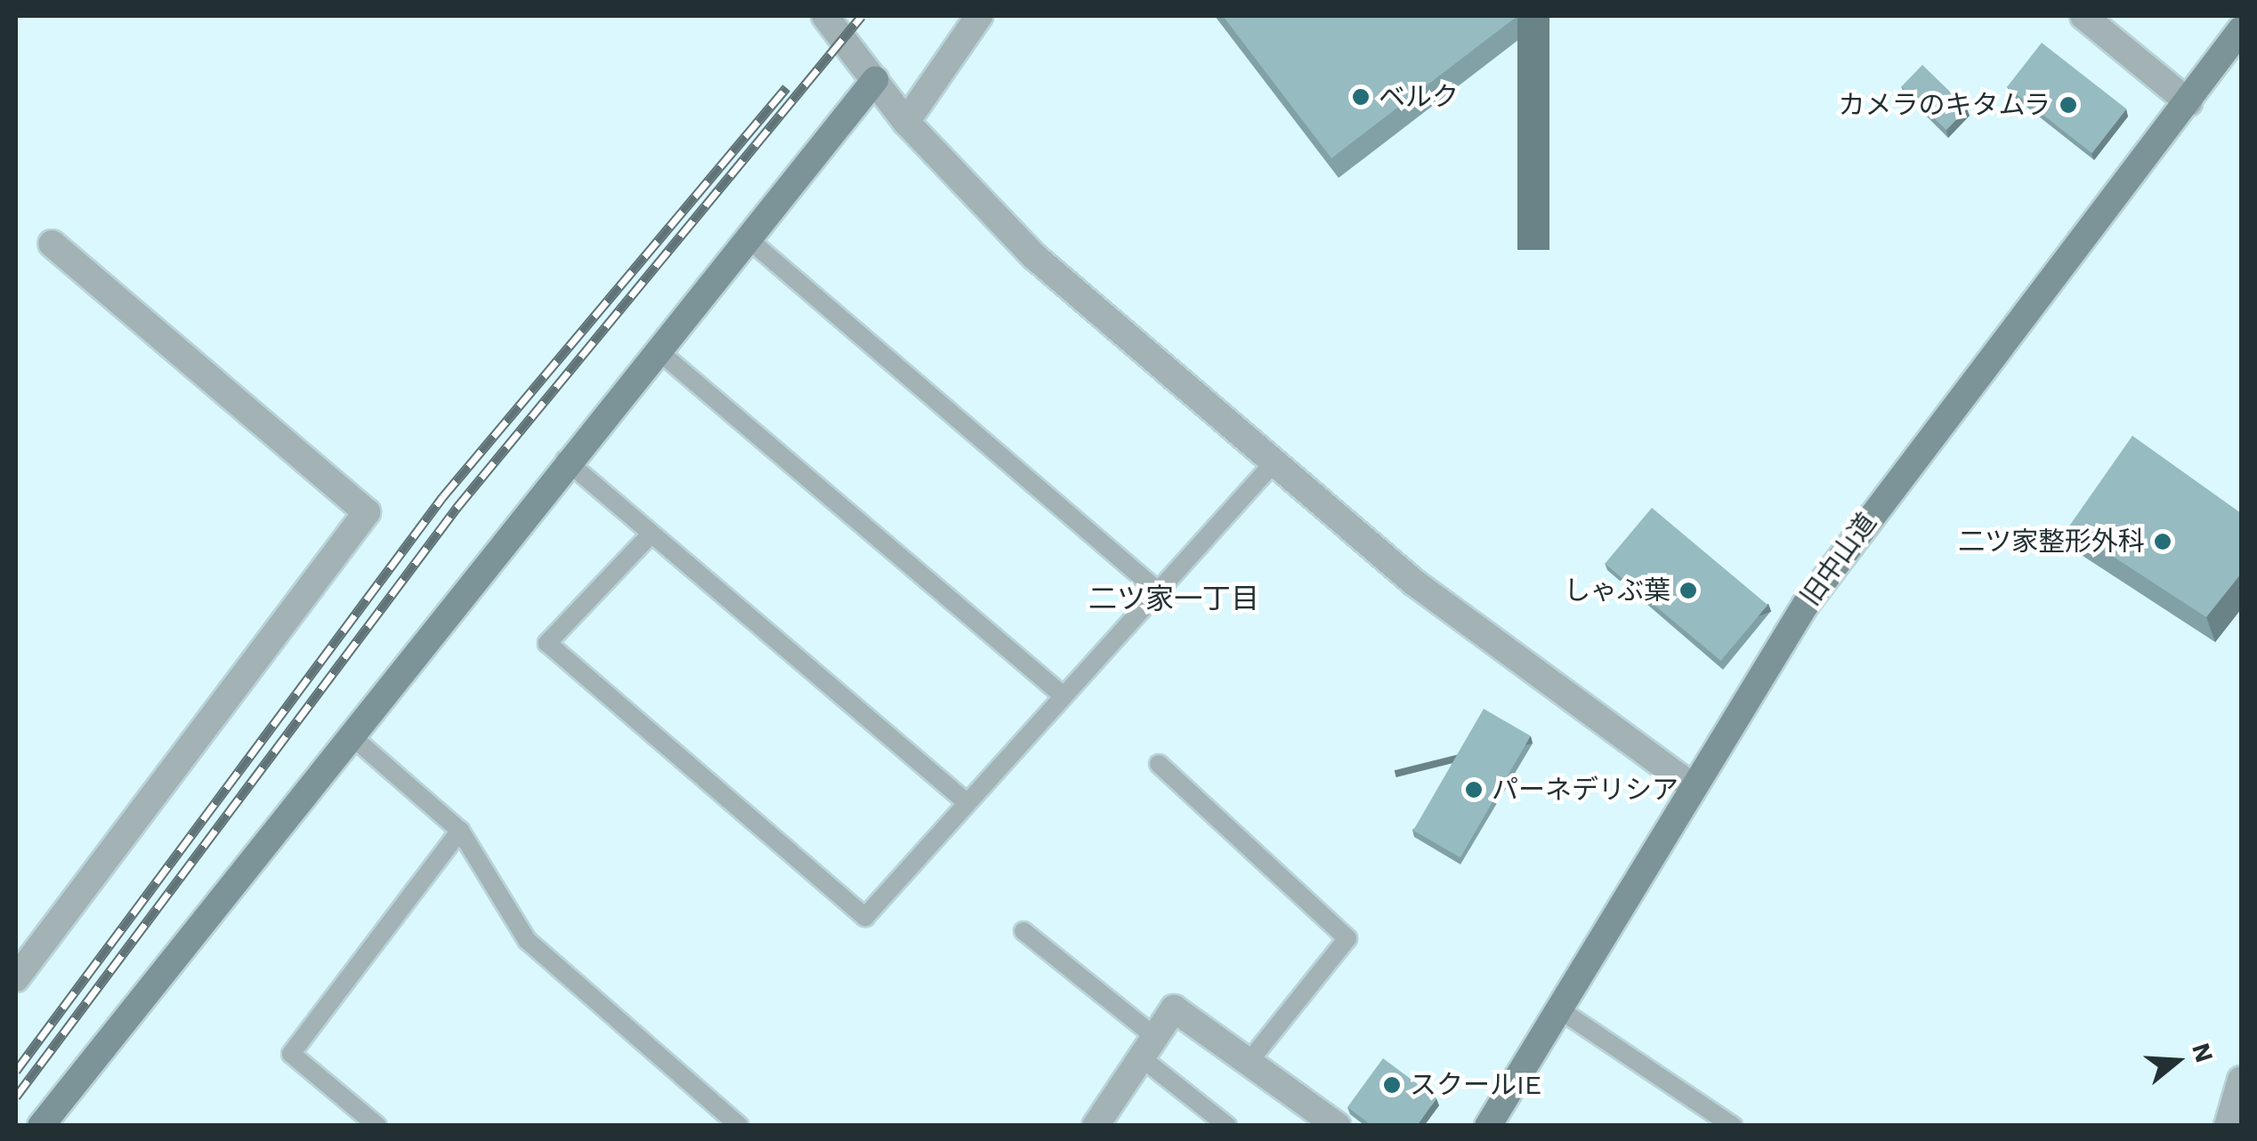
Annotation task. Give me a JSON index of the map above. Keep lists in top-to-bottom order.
{
  "streets": {
    "street": ["旧中山道"]
  },
  "districts": ["二ツ家一丁目"],
  "places": [
    "ベルク",
    "カメラのキタムラ",
    "二ツ家整形外科",
    "しゃぶ葉",
    "パーネデリシア",
    "スクールIE"
  ],
  "north": "right"
}
